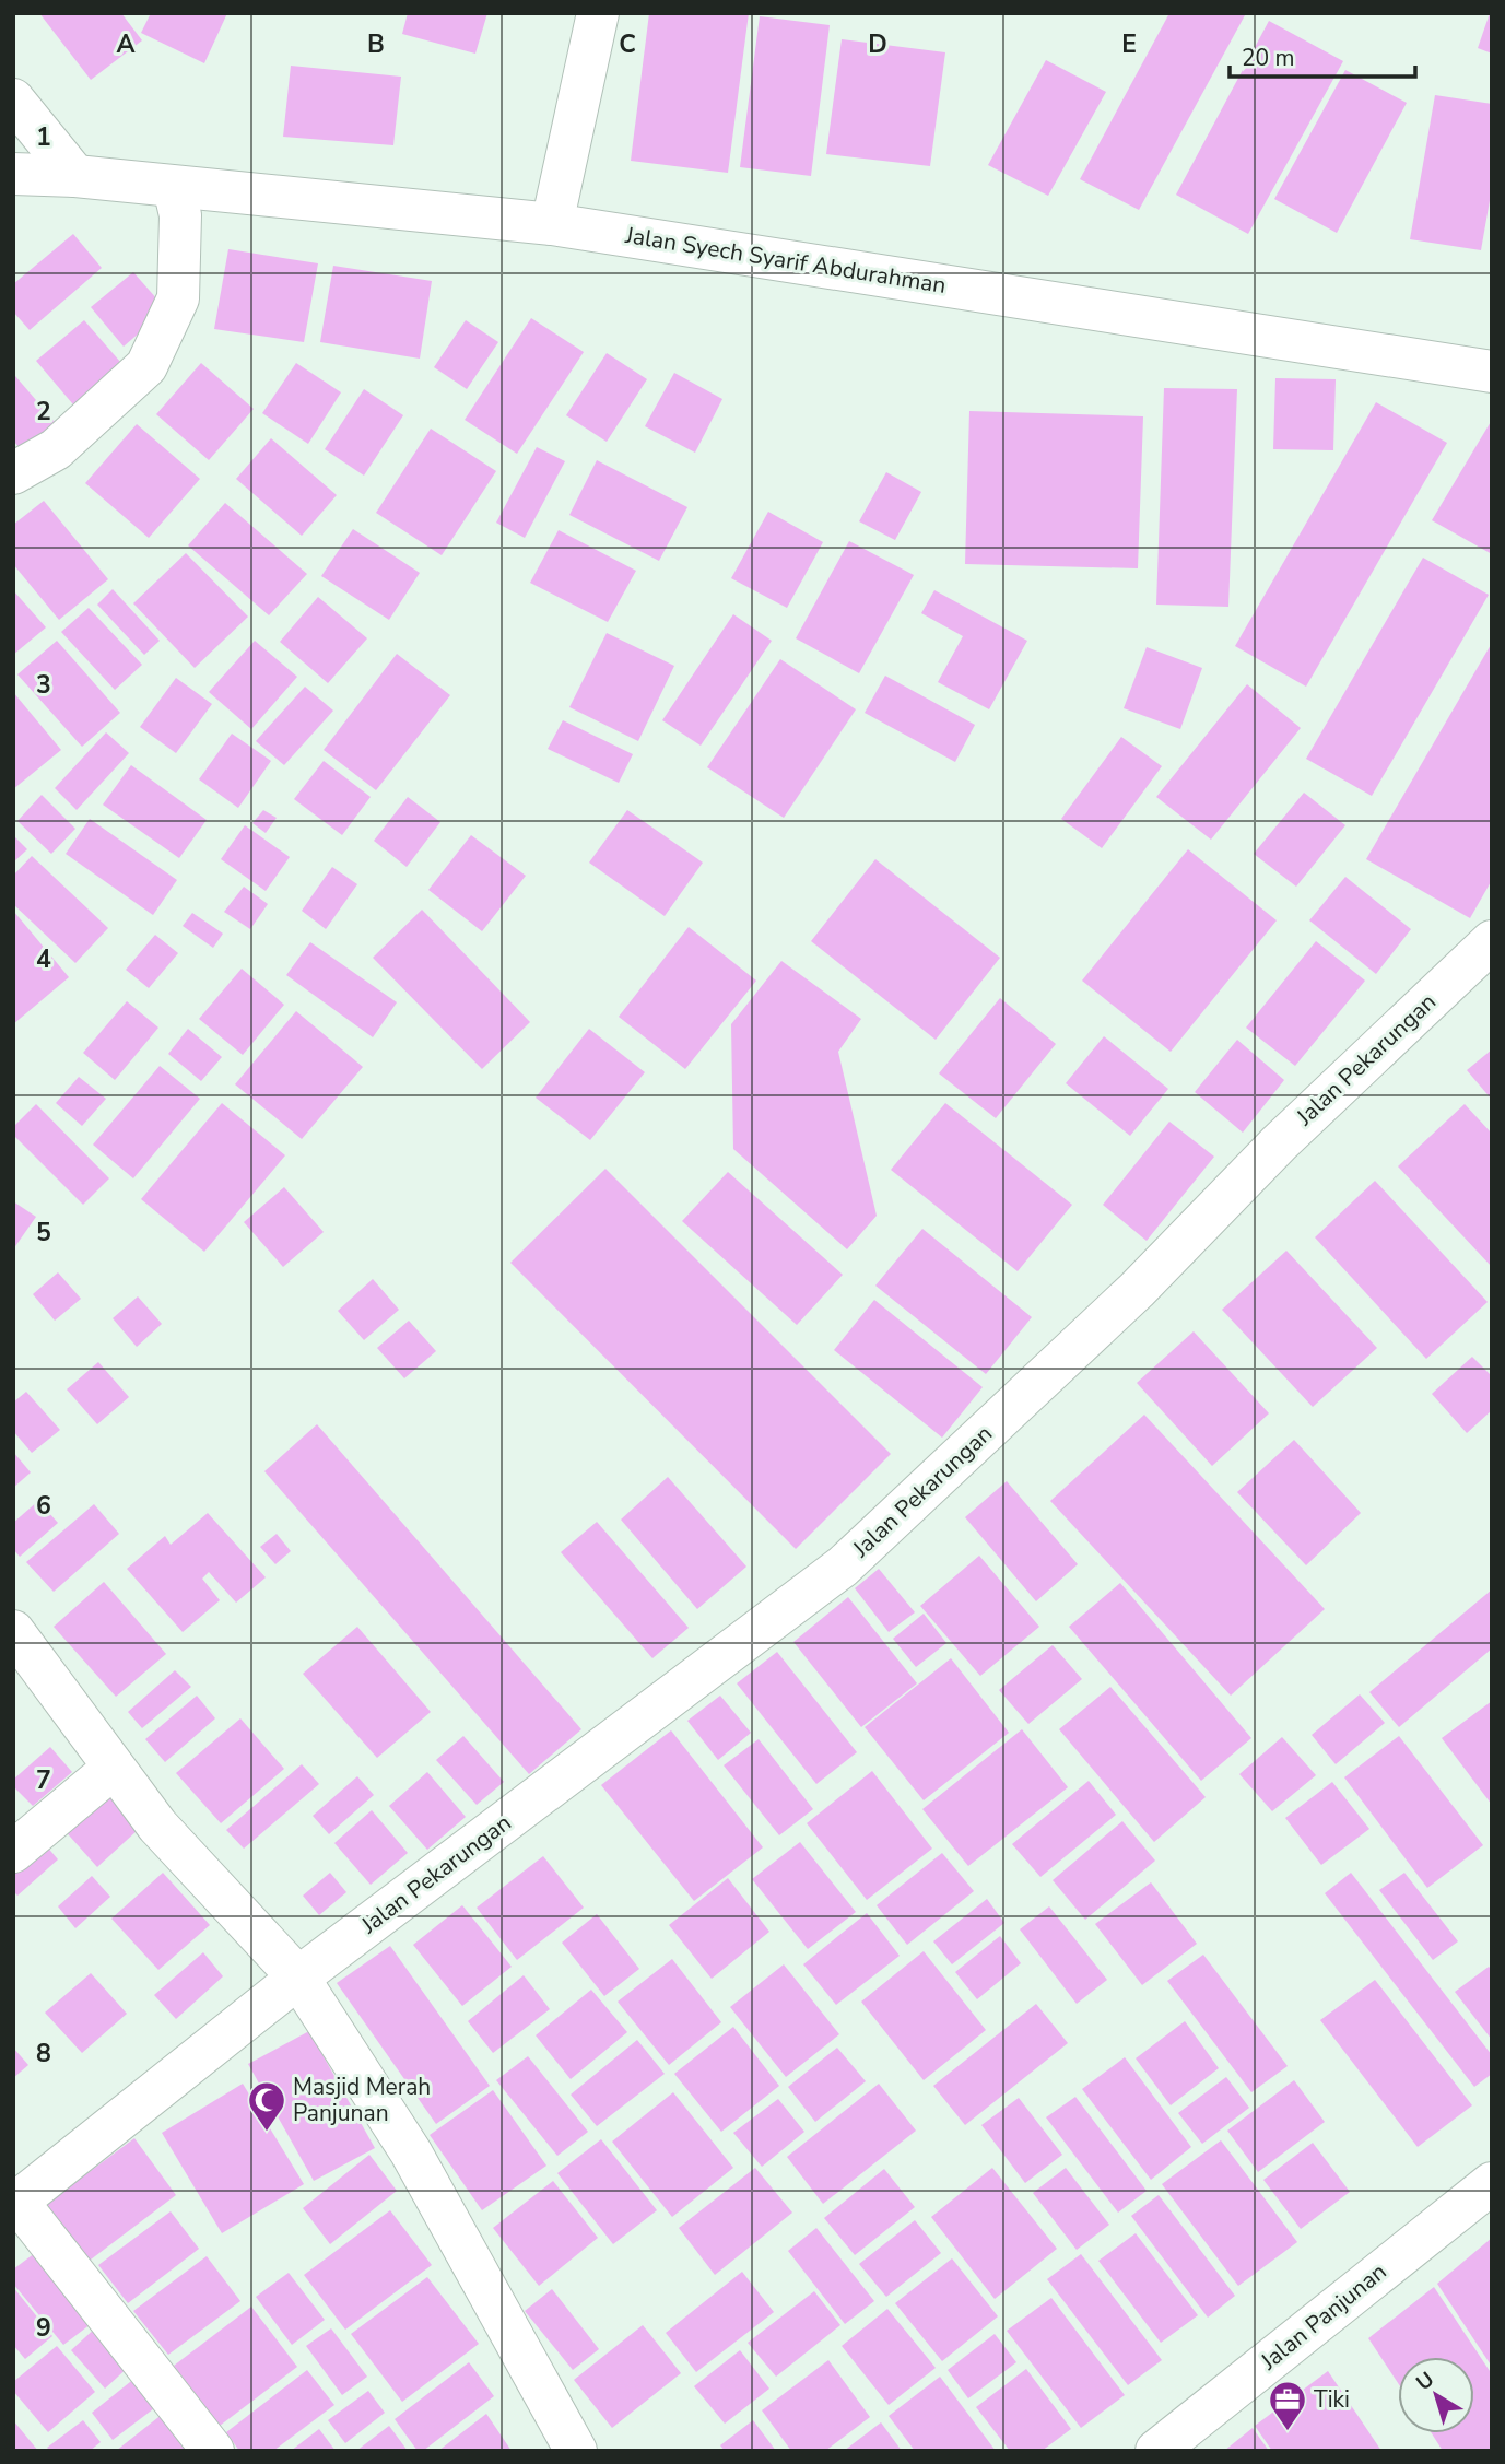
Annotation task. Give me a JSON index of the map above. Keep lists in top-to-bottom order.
{
  "streets": {
    "street": ["Jalan Syech Syarif Abdurahman", "Jalan Pekarungan", "Jalan Panjunan"]
  },
  "places": {
    "mosque": ["Masjid Merah Panjunan"],
    "office": ["Tiki"]
  },
  "scale_bar": "20 m",
  "north": "top left",
  "grid": {
    "columns": [
      "A",
      "B",
      "C",
      "D",
      "E"
    ],
    "rows": [
      "1",
      "2",
      "3",
      "4",
      "5",
      "6",
      "7",
      "8",
      "9"
    ]
  }
}
